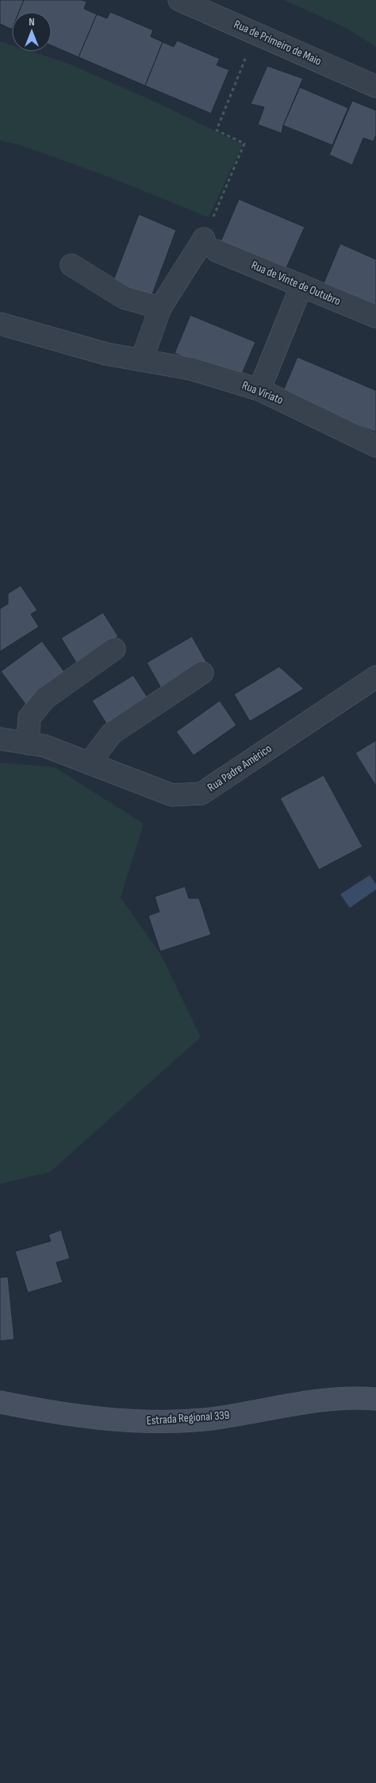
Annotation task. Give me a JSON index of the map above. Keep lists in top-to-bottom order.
{
  "streets": {
    "main road": ["Estrada Regional 339"],
    "street": [
      "Rua de Primeiro de Maio",
      "Rua de Vinte de Outubro",
      "Rua Viriato",
      "Rua Padre Américo"
    ]
  },
  "north": "top"
}
